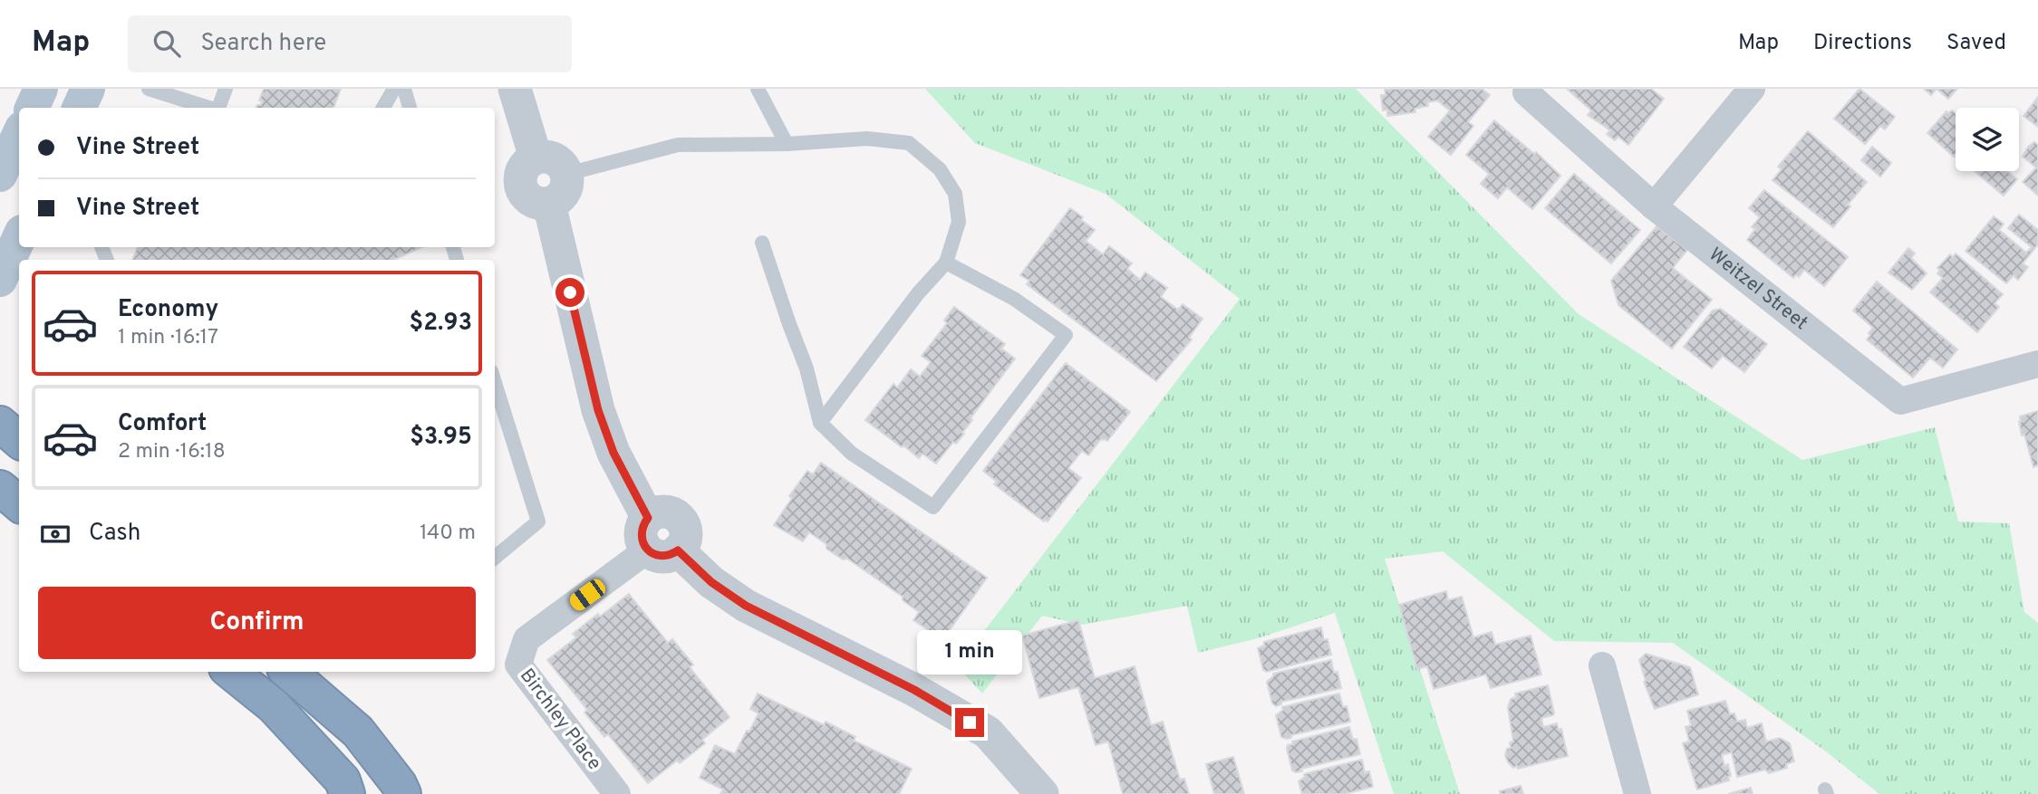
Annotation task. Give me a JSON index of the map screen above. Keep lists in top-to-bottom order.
{
  "streets": {
    "street": ["Weitzel Street", "Birchley Place"]
  },
  "page": {
    "header": "Map",
    "search": "Search here",
    "nav": ["Map", "Directions", "Saved"],
    "banner": ["Vine Street", "Vine Street"],
    "list": [
      {
        "name": "Economy",
        "note": "1 min · 16:17",
        "value": "$2.93"
      },
      {
        "name": "Comfort",
        "note": "2 min · 16:18",
        "value": "$3.95"
      }
    ],
    "pay": ["Cash", "140 m"],
    "buttons": "Confirm",
    "bubble": "1 min"
  }
}
